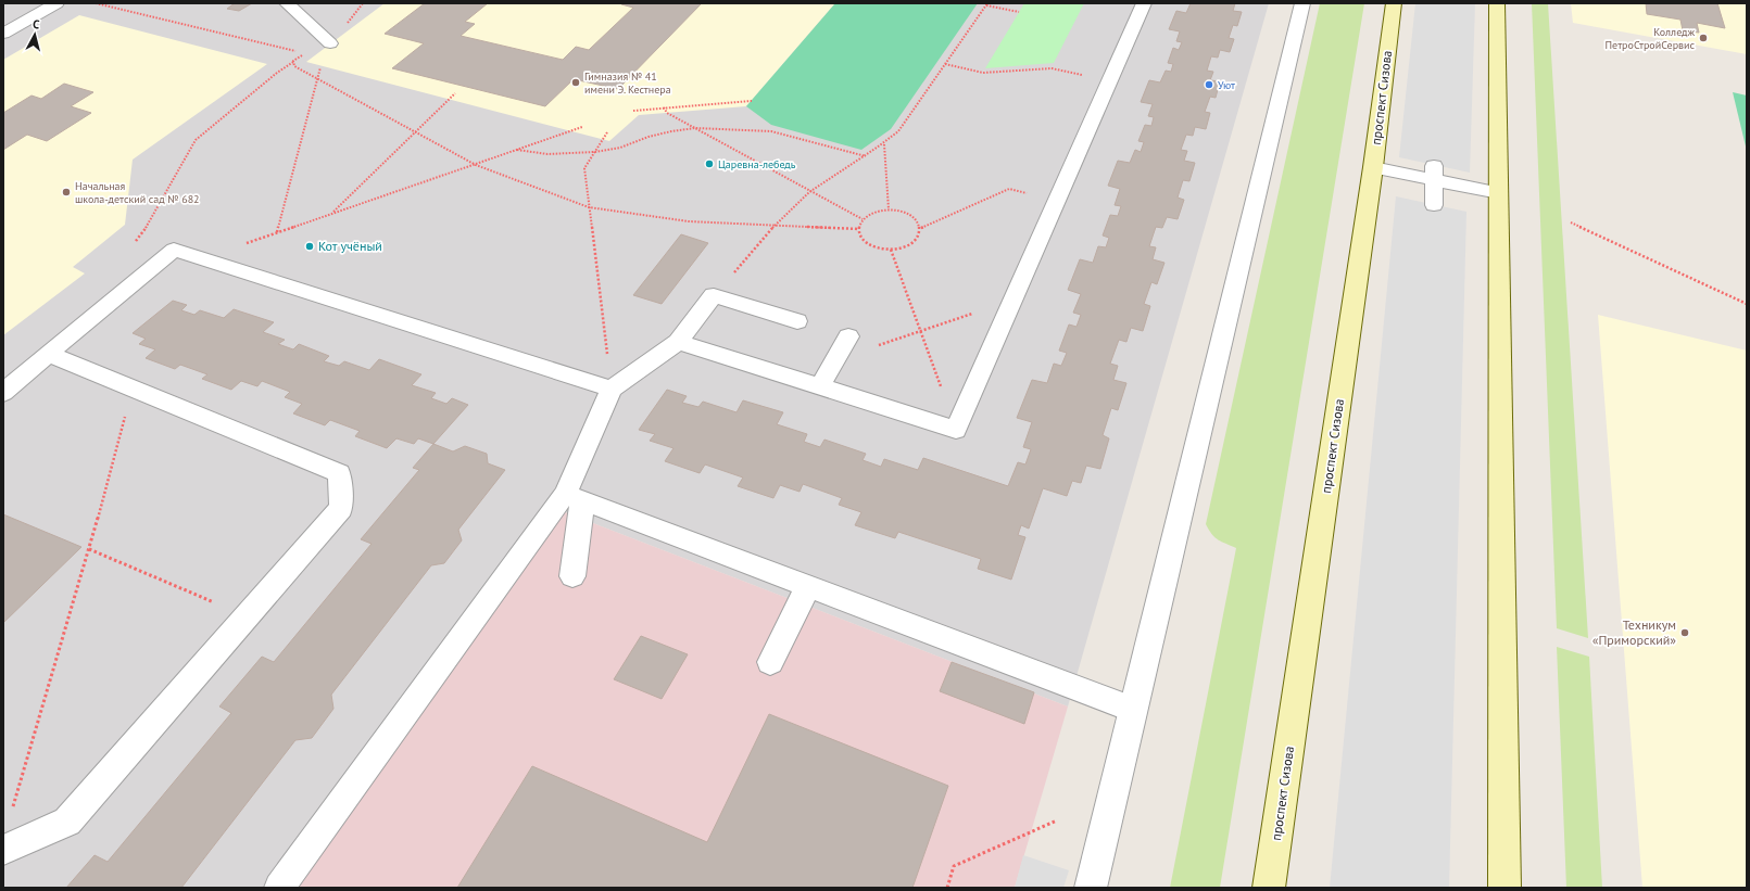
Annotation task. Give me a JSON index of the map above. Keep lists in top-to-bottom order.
{
  "streets": {
    "main road": ["проспект Сизова"]
  },
  "places": [
    "Колледж ПетроСтройСервис",
    "Гимназия № 41 имени Э. Кестнера",
    "Уют",
    "Царевна-лебедь",
    "Начальная школа-детский сад № 682",
    "Кот учёный",
    "Техникум «Приморский»"
  ],
  "north": "top"
}
